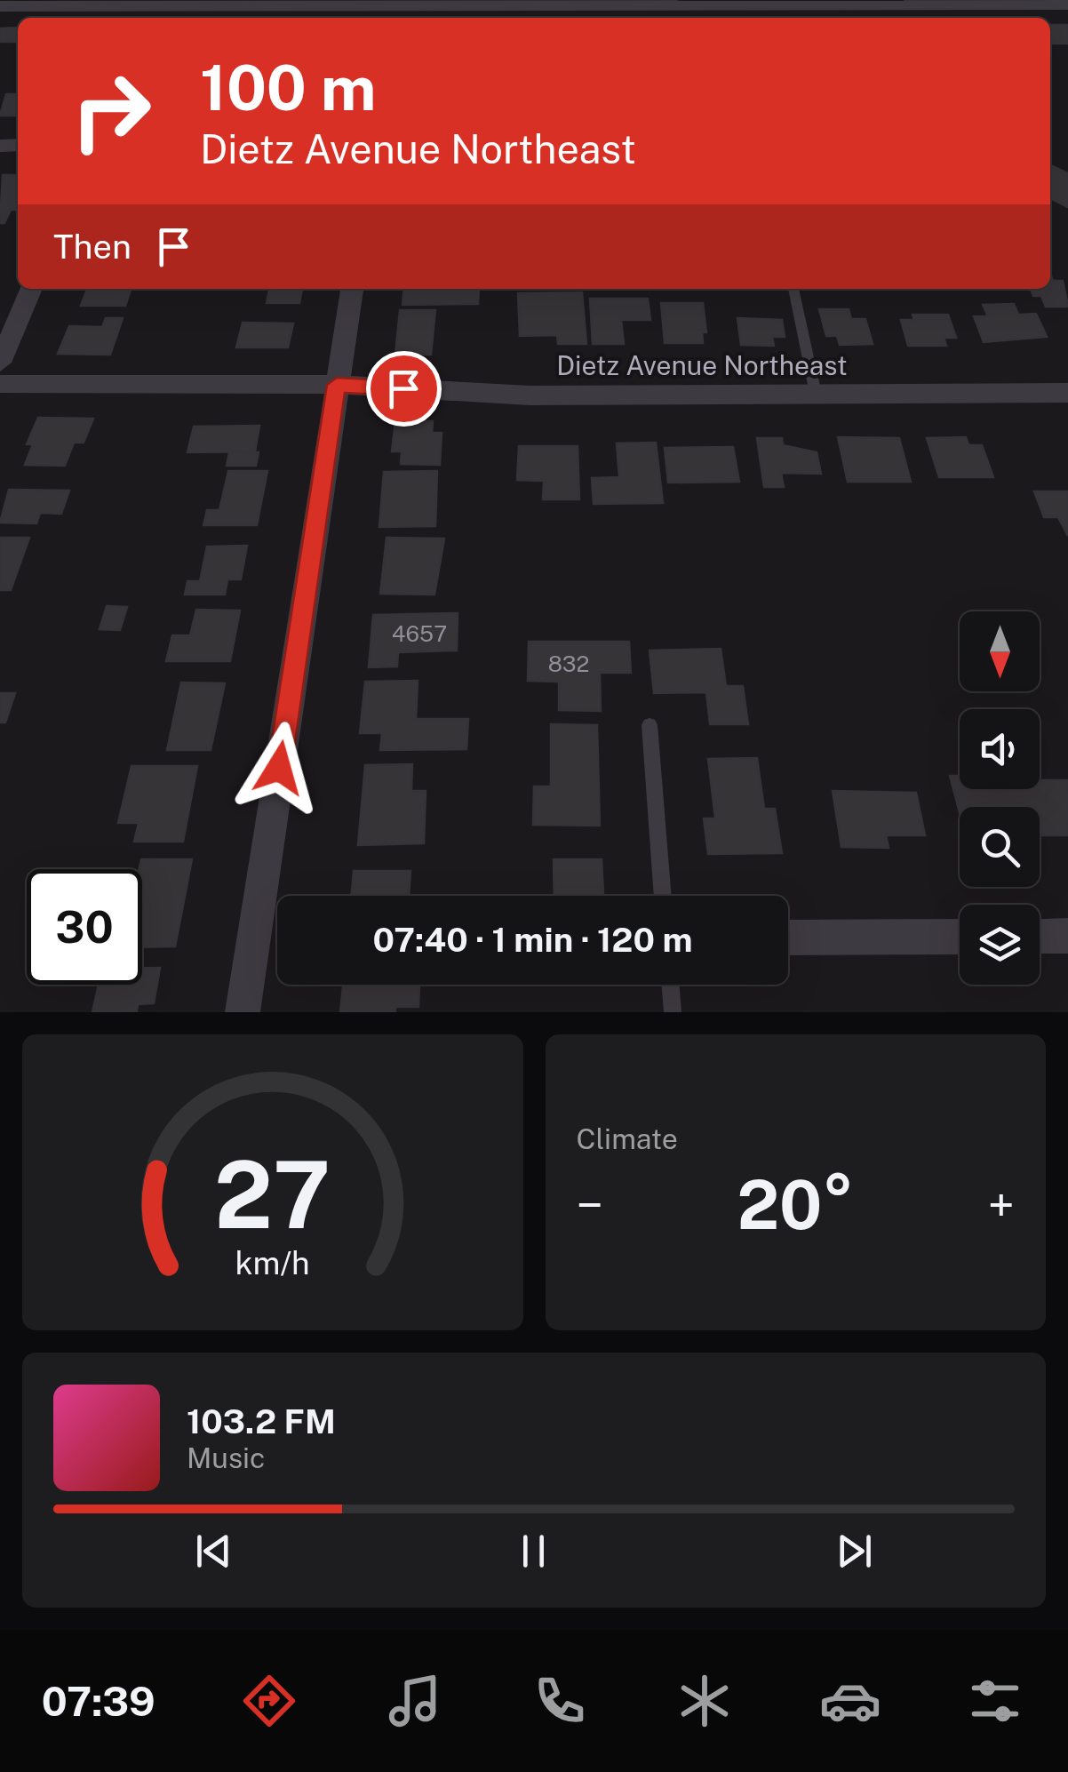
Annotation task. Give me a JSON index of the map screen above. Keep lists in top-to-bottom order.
{
  "streets": {
    "street": ["Dietz Avenue Northeast"]
  },
  "house_numbers": ["4657", "832"],
  "north": "bottom",
  "page": {
    "turn": ["100 m", "Dietz Avenue Northeast"],
    "then": "Then",
    "limit": "30",
    "trip": "07:40 · 1 min · 120 m",
    "tile": "Climate",
    "heat": ["−", "20°", "+"],
    "song": ["103.2 FM", "Music"],
    "tabs": "07:39",
    "gauge": ["27", "km/h"]
  }
}
